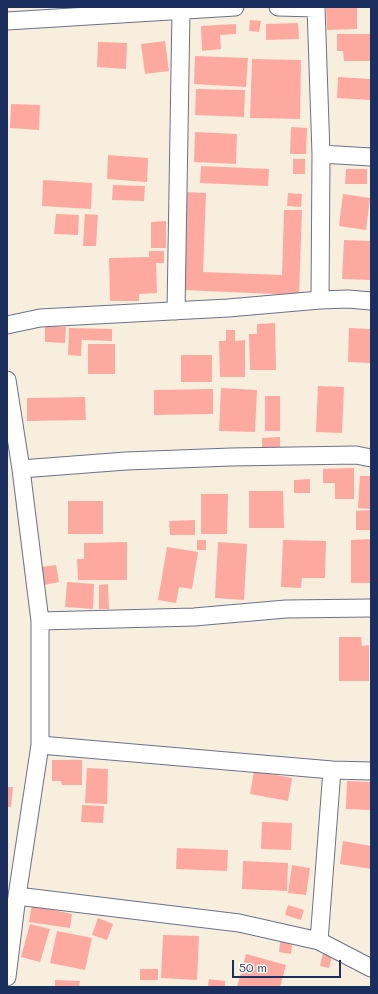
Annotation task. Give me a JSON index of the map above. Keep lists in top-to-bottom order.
{
  "scale_bar": "50 m"
}
